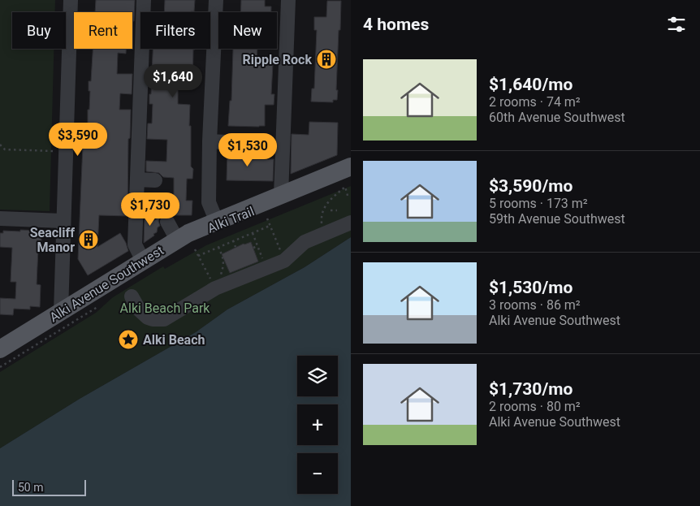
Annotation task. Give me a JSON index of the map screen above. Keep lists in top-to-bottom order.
{
  "streets": {
    "main road": ["Alki Avenue Southwest"]
  },
  "parks": ["Alki Beach Park"],
  "places": {
    "building": ["Ripple Rock", "Seacliff Manor"],
    "place": ["Alki Beach"]
  },
  "scale_bar": "50 m",
  "page": {
    "heading": "4 homes",
    "chip": [
      "Buy",
      "Rent",
      "Filters",
      "New"
    ],
    "list": [
      {
        "name": "$1,640/mo",
        "note": "2 rooms · 74 m² · 60th Avenue Southwest"
      },
      {
        "name": "$3,590/mo",
        "note": "5 rooms · 173 m² · 59th Avenue Southwest"
      },
      {
        "name": "$1,530/mo",
        "note": "3 rooms · 86 m² · Alki Avenue Southwest"
      },
      {
        "name": "$1,730/mo",
        "note": "2 rooms · 80 m² · Alki Avenue Southwest"
      }
    ],
    "price": [
      "$1,640",
      "$3,590",
      "$1,530",
      "$1,730"
    ],
    "map_buttons": ["+", "−"],
    "scale": "50 m"
  }
}
